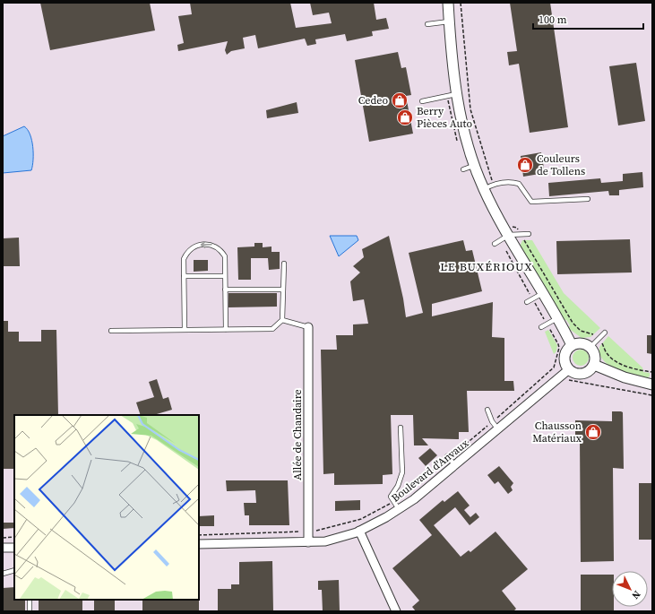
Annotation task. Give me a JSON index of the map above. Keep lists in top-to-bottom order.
{
  "streets": {
    "street": ["Allée de Chandaire", "Boulevard d'Anvaux"]
  },
  "crossings": [
    ["Allée de Chandaire", "Boulevard d'Anvaux"]
  ],
  "districts": ["LE BUXÉRIOUX"],
  "places": {
    "shop": [
      "Cedeo",
      "Berry Pièces Auto",
      "Couleurs de Tollens",
      "Chausson Matériaux"
    ]
  },
  "scale_bar": "100 m",
  "north": "bottom right"
}
